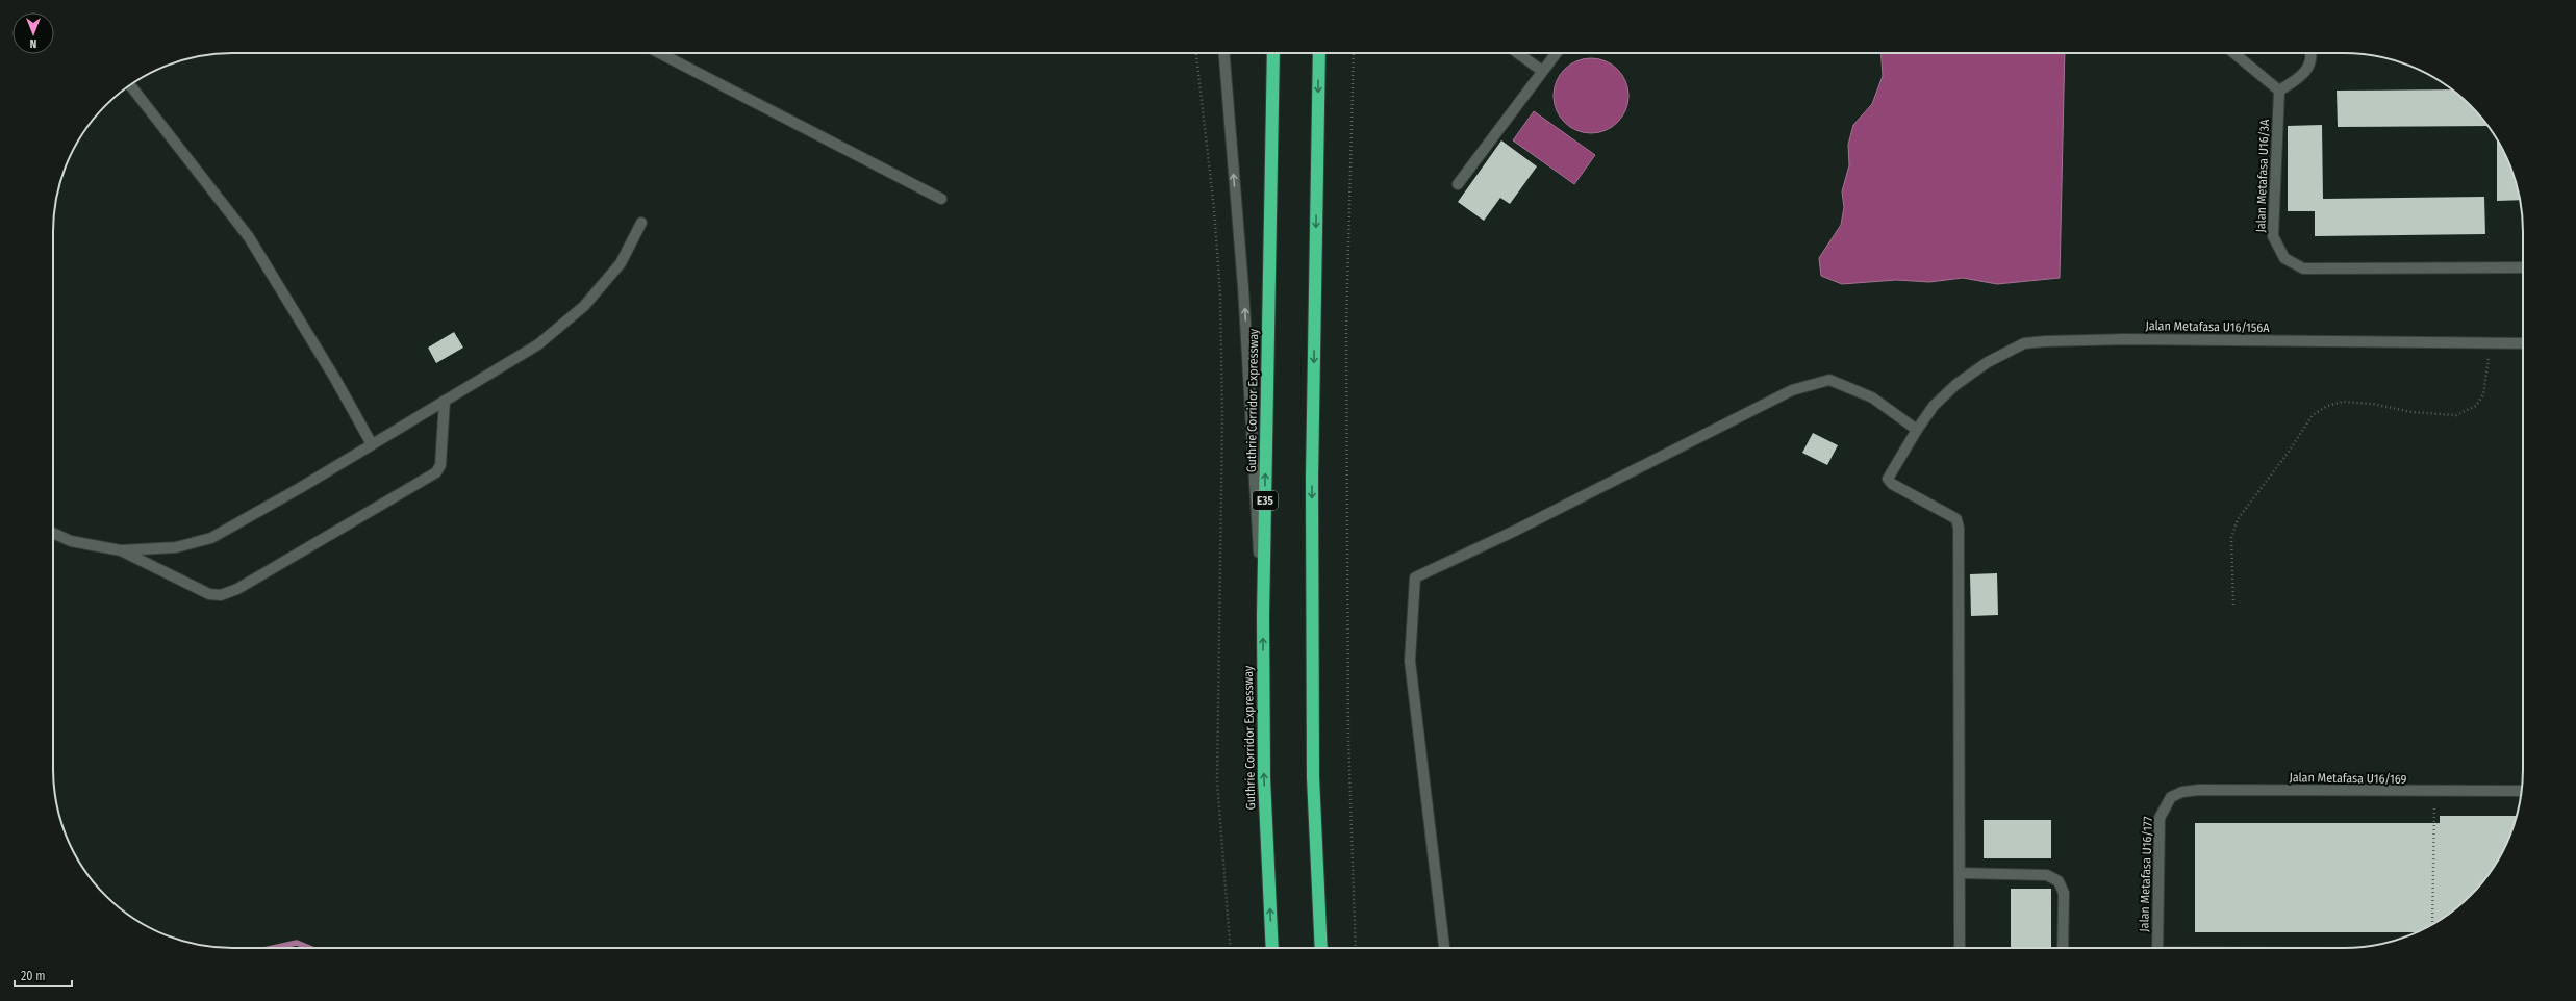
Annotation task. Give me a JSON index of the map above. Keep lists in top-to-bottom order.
{
  "streets": {
    "highway": ["Guthrie Corridor Expressway", "E35"],
    "street": [
      "Jalan Metafasa U16/3A",
      "Jalan Metafasa U16/156A",
      "Jalan Metafasa U16/169",
      "Jalan Metafasa U16/177"
    ]
  },
  "crossings": [
    ["Jalan Metafasa U16/169", "Jalan Metafasa U16/177"]
  ],
  "scale_bar": "20 m",
  "north": "bottom"
}
